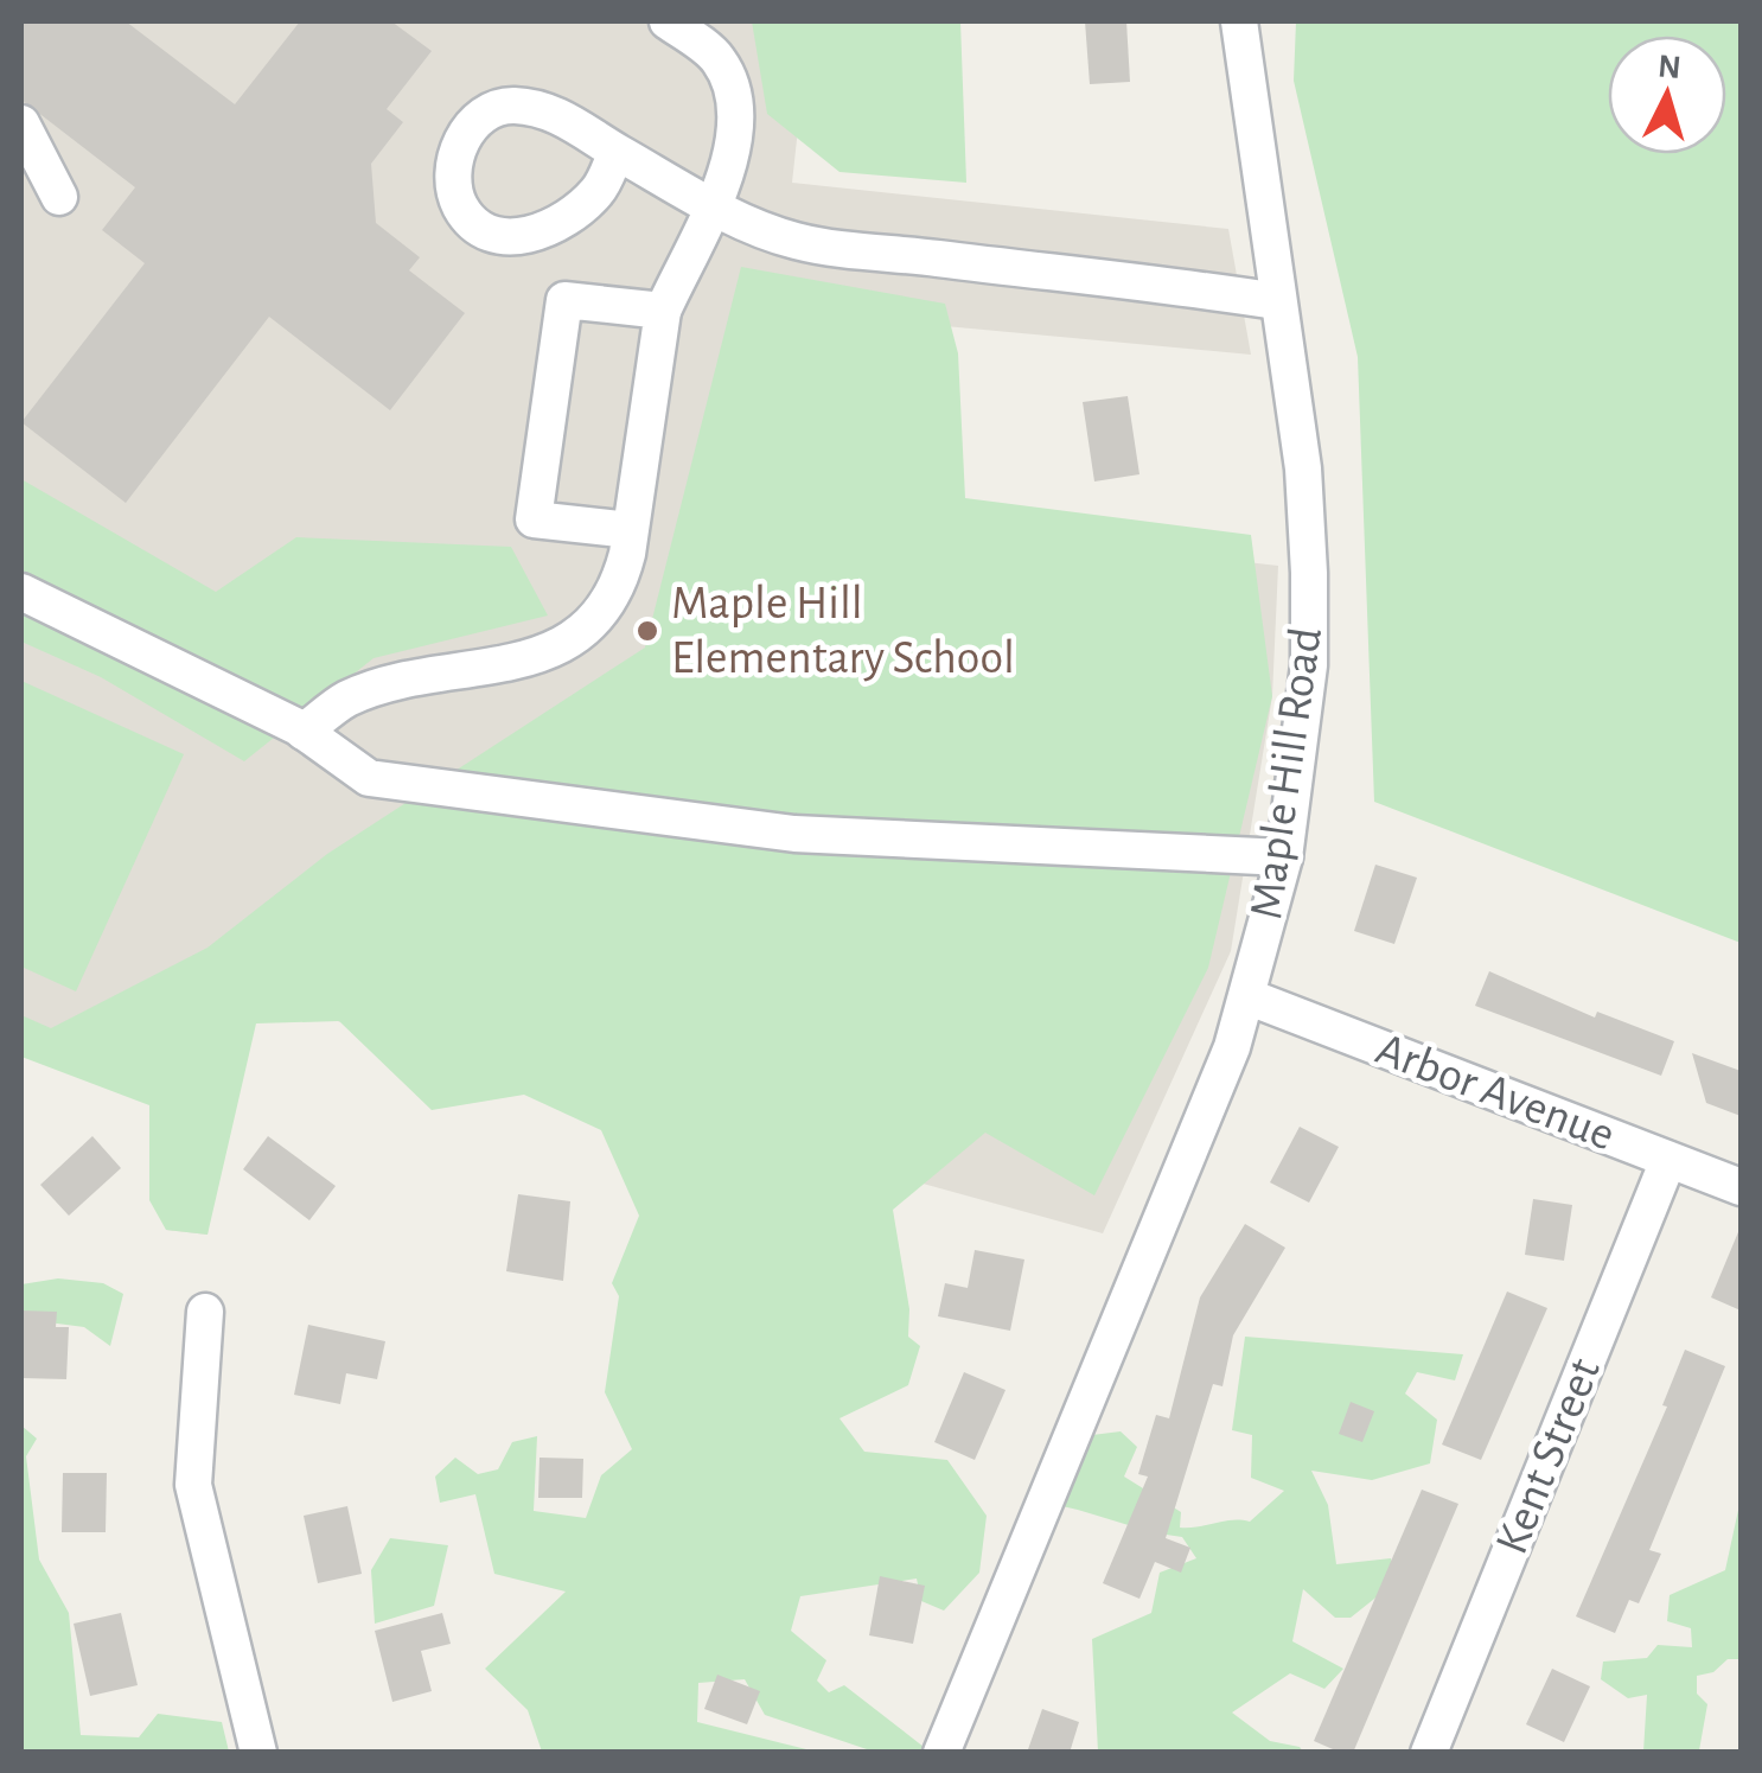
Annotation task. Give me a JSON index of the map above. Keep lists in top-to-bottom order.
{
  "streets": {
    "street": ["Maple Hill Road", "Arbor Avenue", "Kent Street"]
  },
  "crossings": [
    ["Maple Hill Road", "Arbor Avenue"],
    ["Arbor Avenue", "Kent Street"]
  ],
  "places": ["Maple Hill Elementary School"],
  "north": "top"
}
